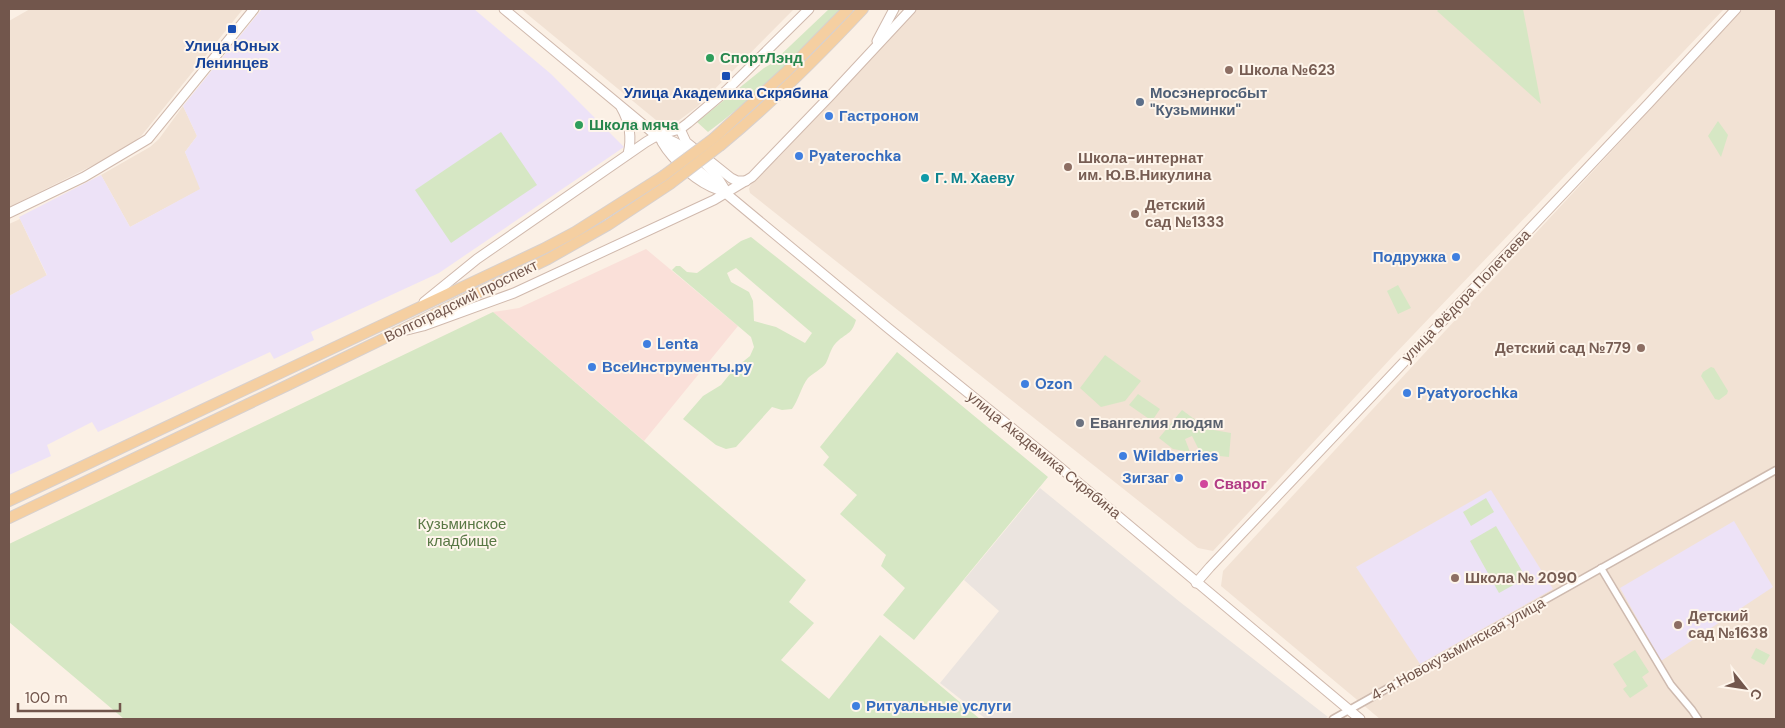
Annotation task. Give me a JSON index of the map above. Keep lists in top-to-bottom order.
{
  "streets": {
    "main road": ["улица Фёдора Полетаева", "Волгоградский проспект", "улица Академика Скрябина"],
    "street": ["4-я Новокузьминская улица"]
  },
  "crossings": [
    ["улица Фёдора Полетаева", "улица Академика Скрябина"],
    ["улица Академика Скрябина", "4-я Новокузьминская улица"]
  ],
  "parks": ["Кузьминское кладбище"],
  "places": {
    "transit": ["Улица Юных Ленинцев", "Улица Академика Скрябина"],
    "other": [
      "СпортЛэнд",
      "Школа №623",
      "Мосэнергосбыт \"Кузьминки\"",
      "Гастроном",
      "Школа мяча",
      "Pyaterochka",
      "Школа-интернат им. Ю.В.Никулина",
      "Г. М. Хаеву",
      "Детский сад №1333",
      "Подружка",
      "Lenta",
      "Детский сад №779",
      "ВсеИнструменты.ру",
      "Ozon",
      "Pyatyorochka",
      "Евангелия людям",
      "Wildberries",
      "Зигзаг",
      "Сварог",
      "Школа № 2090",
      "Детский сад №1638",
      "Ритуальные услуги"
    ]
  },
  "scale_bar": "100 m",
  "north": "bottom right"
}
